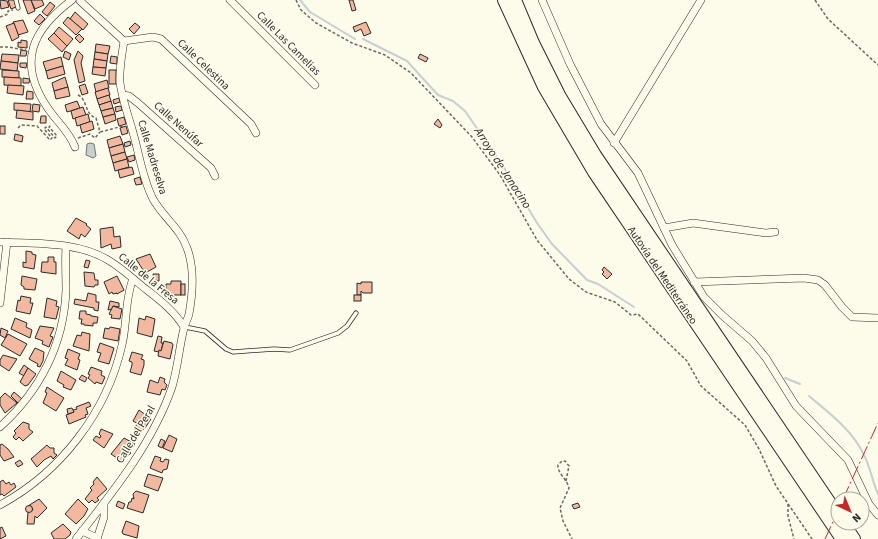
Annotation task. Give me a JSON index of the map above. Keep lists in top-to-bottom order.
{
  "streets": {
    "highway": ["Autovía del Mediterráneo"],
    "street": [
      "Calle Las Camelias",
      "Calle Celestina",
      "Calle Nenúfar",
      "Calle Madreselva",
      "Calle de la Fresa",
      "Calle del Peral"
    ]
  },
  "crossings": [
    ["Calle Celestina", "Calle Madreselva"],
    ["Calle Nenúfar", "Calle Madreselva"],
    ["Calle Madreselva", "Calle de la Fresa"],
    ["Calle Madreselva", "Calle del Peral"],
    ["Calle de la Fresa", "Calle del Peral"]
  ],
  "water": ["Arroyo de Janacino"],
  "north": "bottom right"
}
